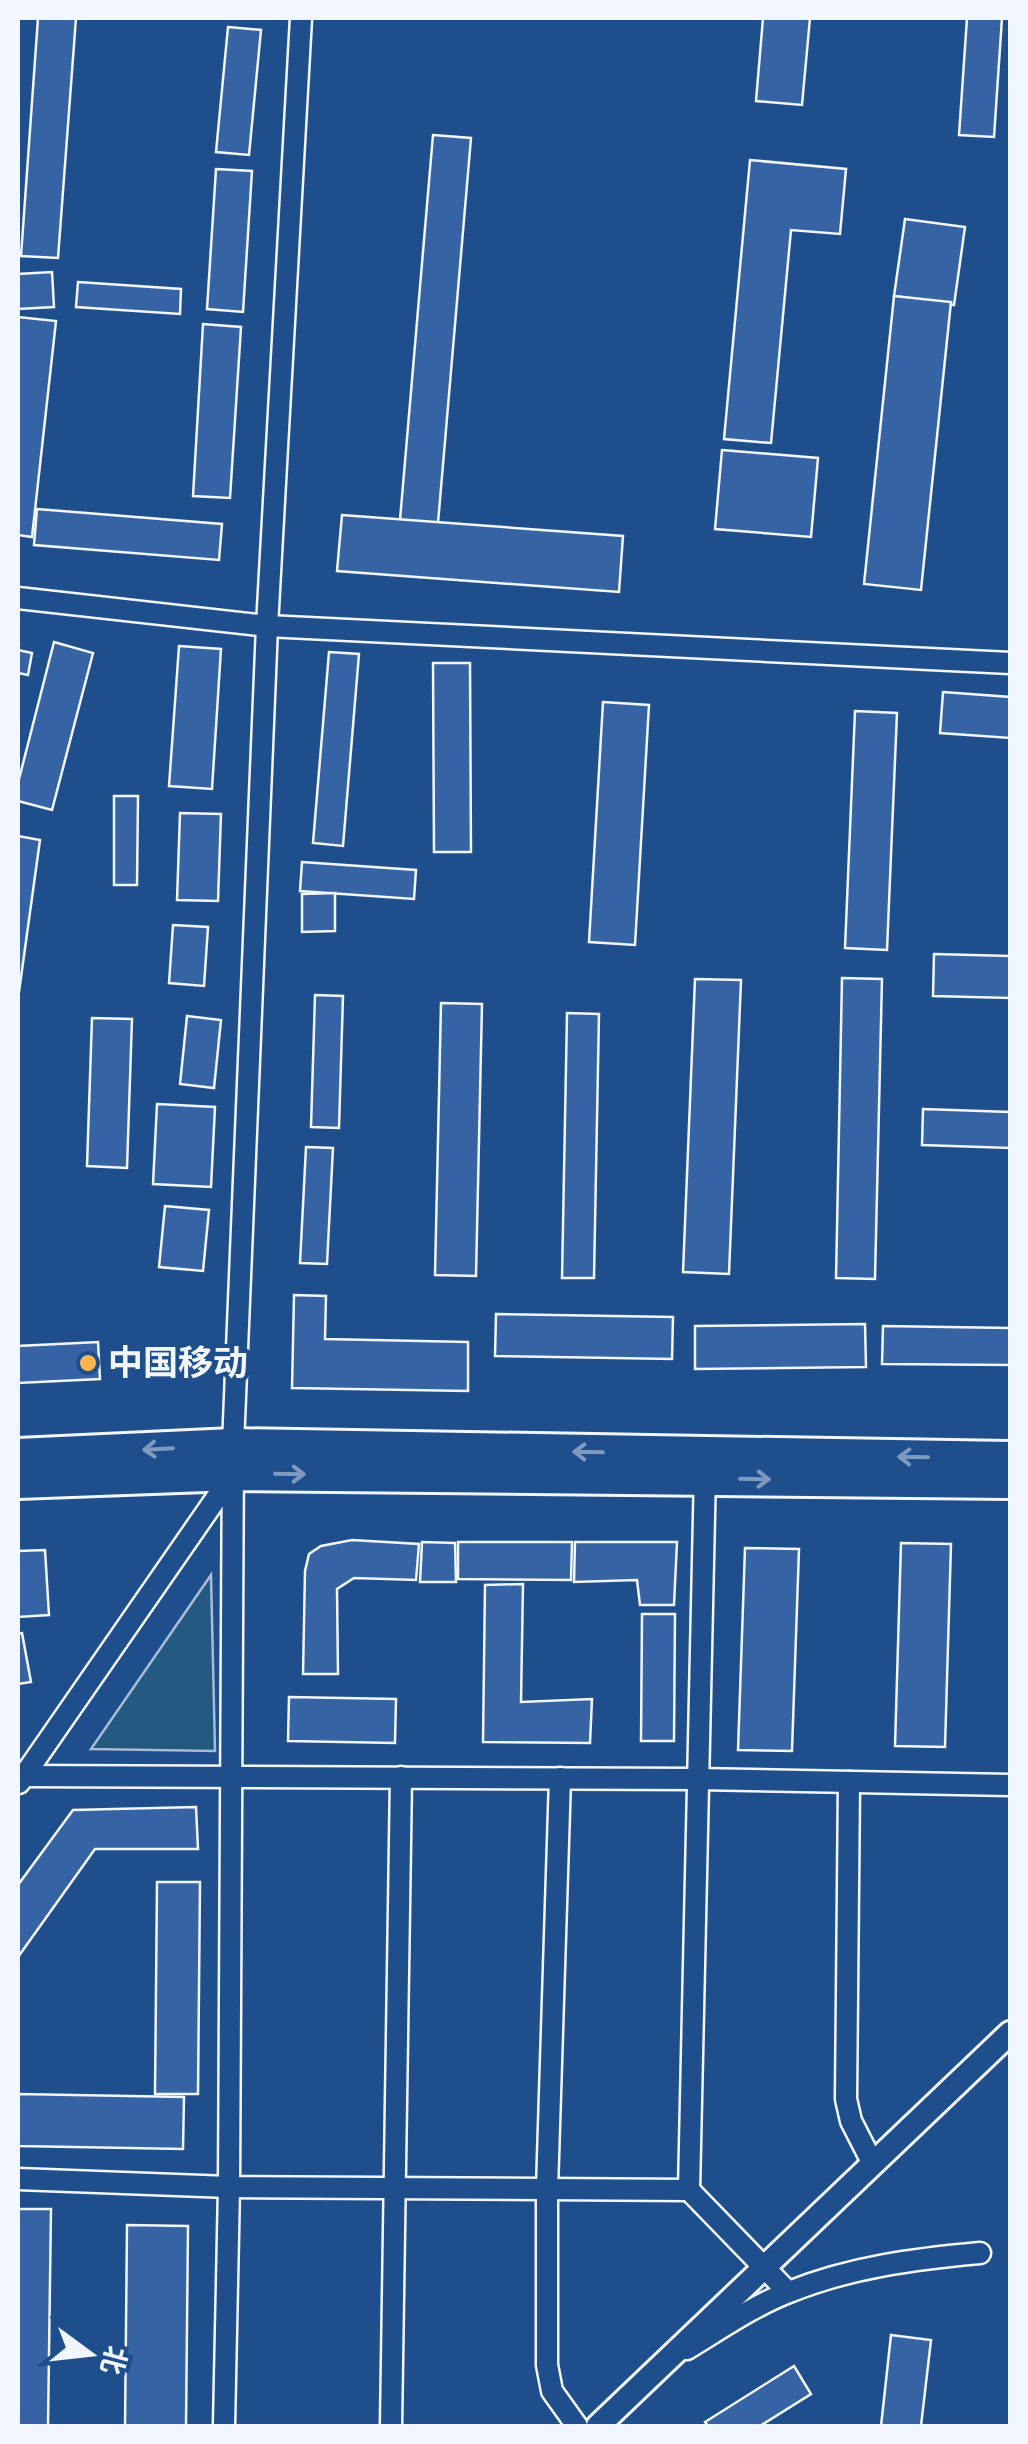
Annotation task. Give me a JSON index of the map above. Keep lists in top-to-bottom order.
{
  "places": ["中国移动"],
  "north": "right"
}
